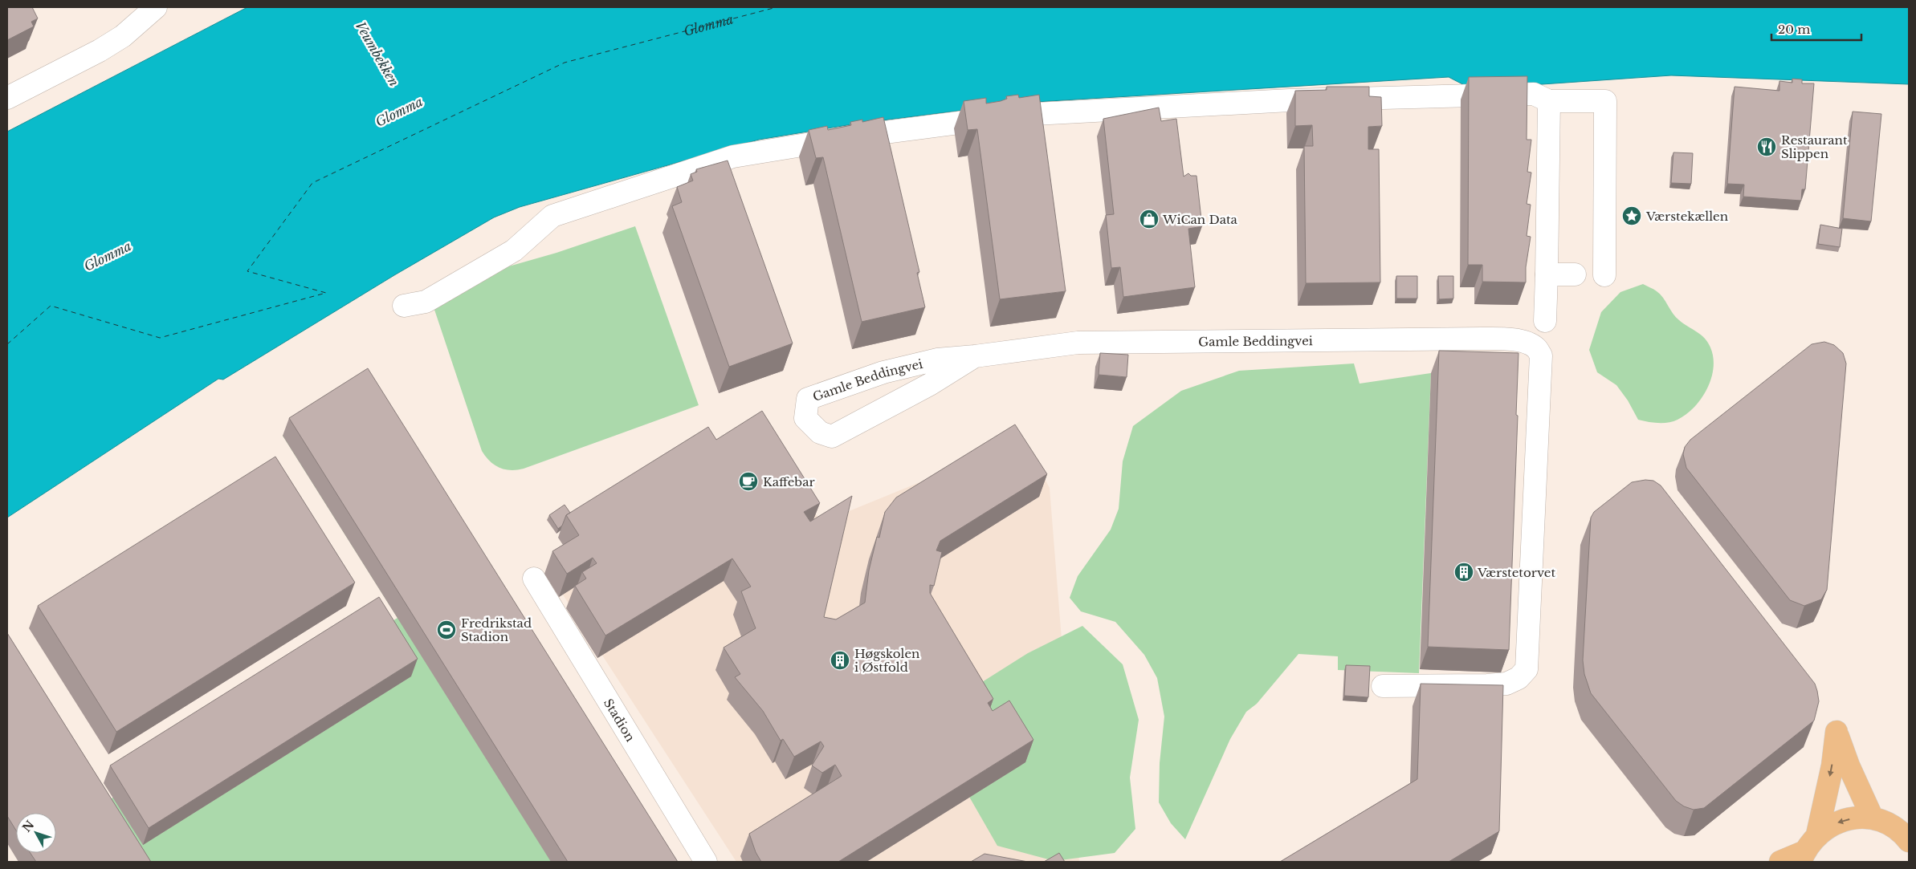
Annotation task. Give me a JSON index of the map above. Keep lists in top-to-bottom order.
{
  "streets": {
    "street": ["Gamle Beddingvei", "Stadion"]
  },
  "water": ["Glomma", "Veumbekken"],
  "places": {
    "restaurant": ["Restaurant Slippen"],
    "place": ["Værstekællen"],
    "shop": ["WiCan Data"],
    "cafe": ["Kaffebar"],
    "building": ["Værstetorvet", "Høgskolen i Østfold"],
    "sports": ["Fredrikstad Stadion"]
  },
  "scale_bar": "20 m",
  "north": "top left"
}
